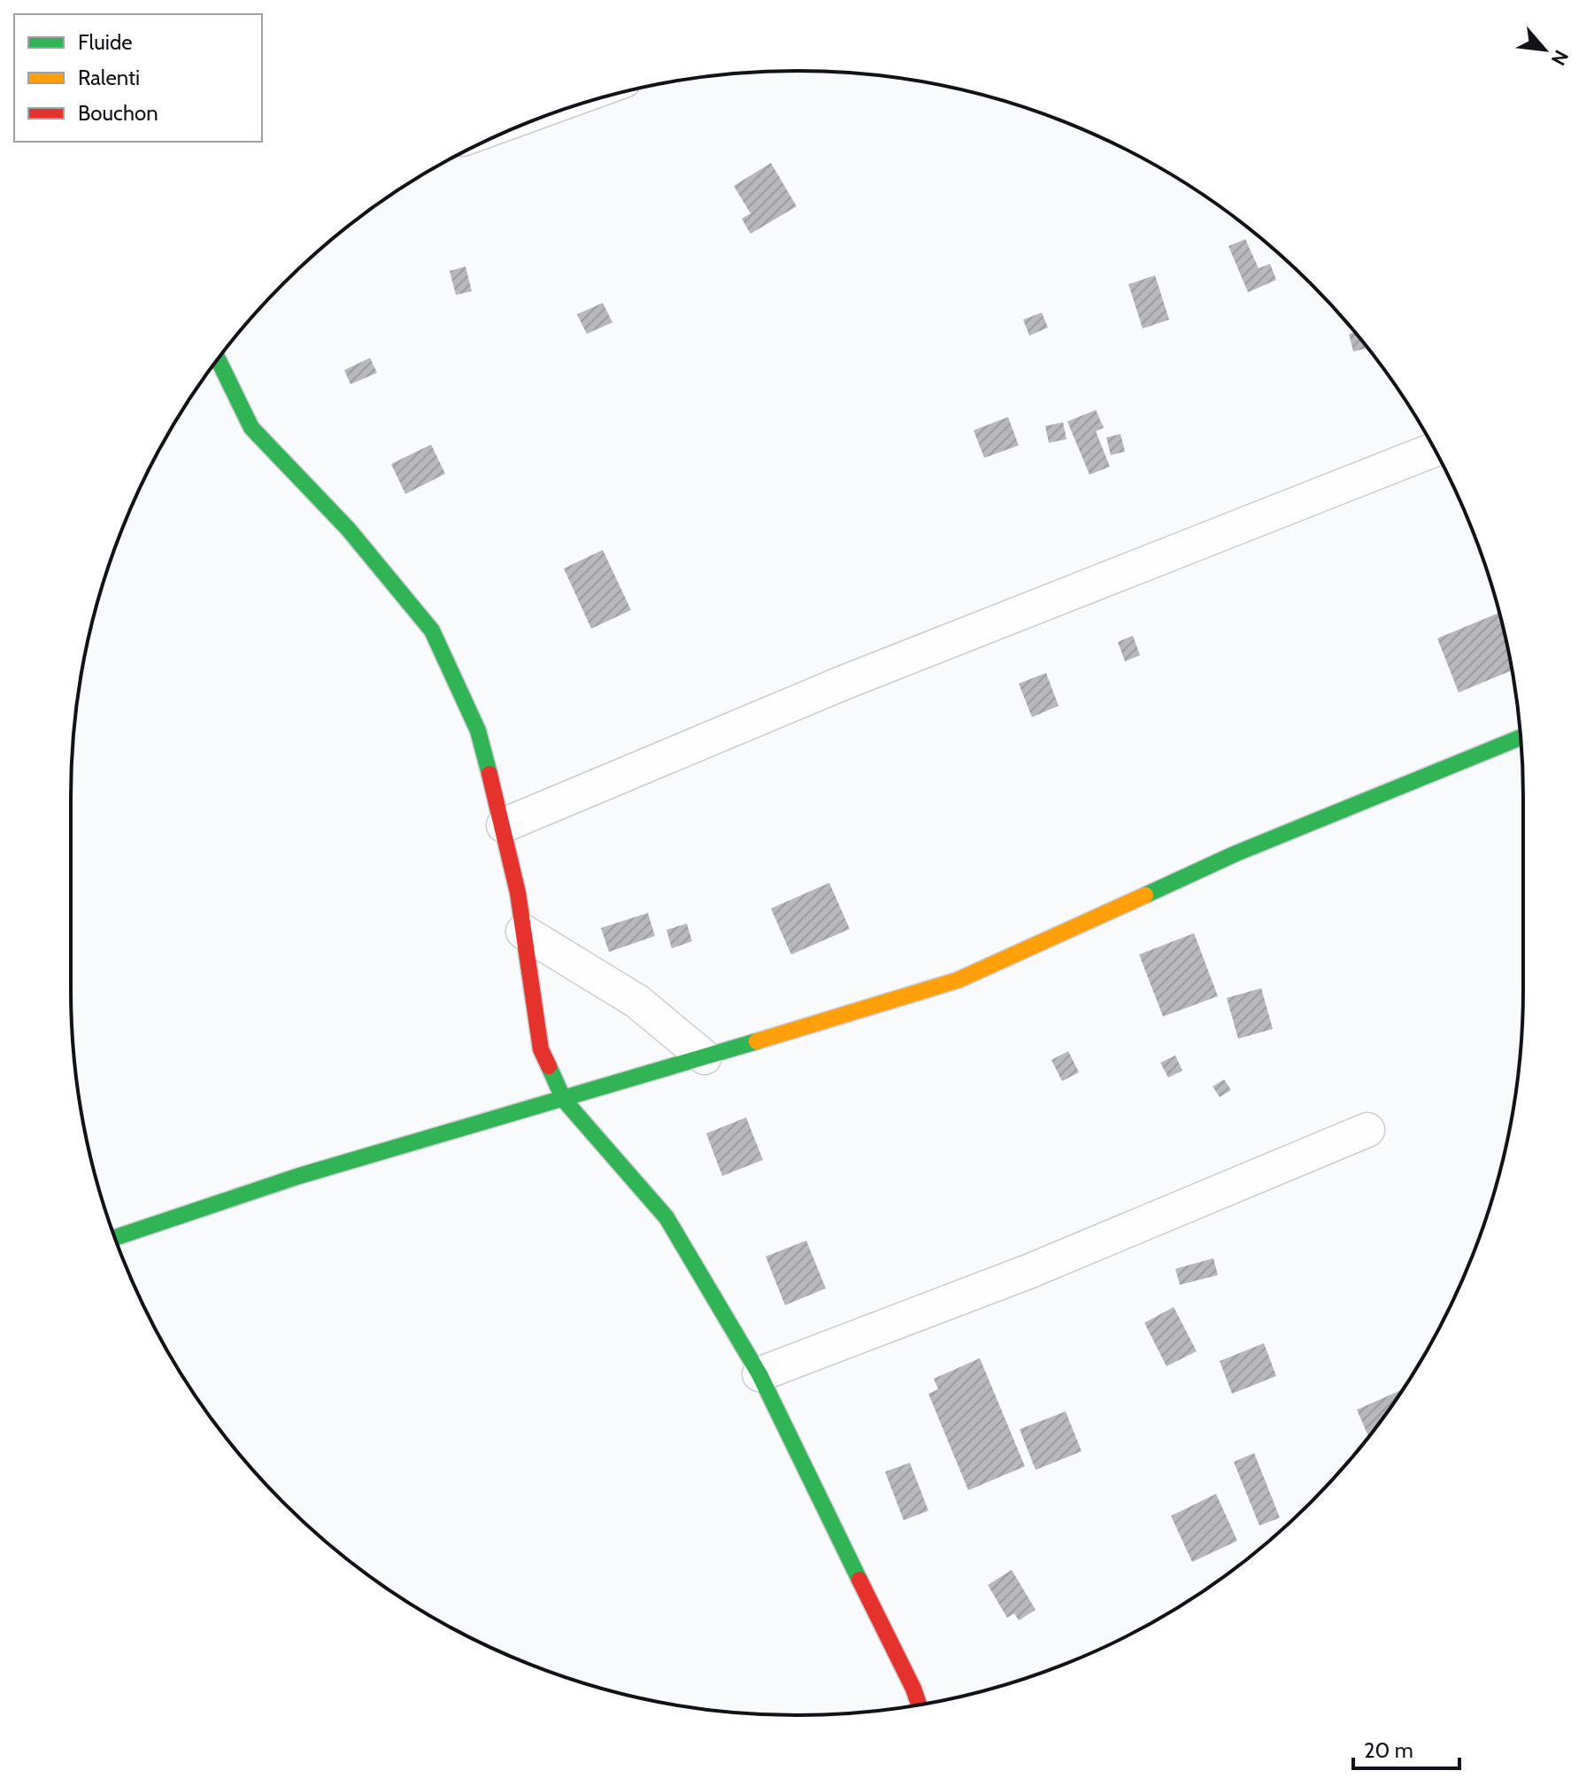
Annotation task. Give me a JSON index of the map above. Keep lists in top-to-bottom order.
{
  "legend": ["Fluide", "Ralenti", "Bouchon"],
  "scale_bar": "20 m",
  "north": "bottom right"
}
